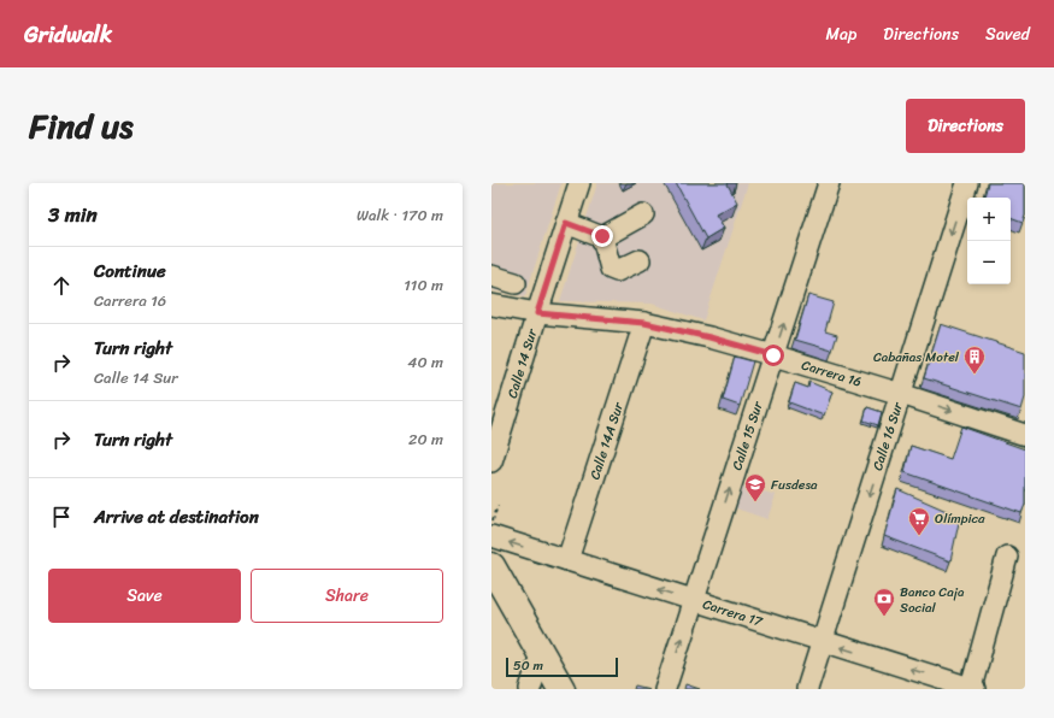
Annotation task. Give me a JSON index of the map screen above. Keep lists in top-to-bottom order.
{
  "streets": {
    "street": [
      "Calle 14 Sur",
      "Carrera 16",
      "Calle 15 Sur",
      "Calle 16 Sur",
      "Calle 14A Sur",
      "Carrera 17"
    ]
  },
  "crossings": [
    ["Calle 14 Sur", "Carrera 16"],
    ["Carrera 16", "Calle 15 Sur"],
    ["Carrera 16", "Calle 16 Sur"],
    ["Carrera 16", "Calle 14A Sur"],
    ["Calle 15 Sur", "Carrera 17"],
    ["Calle 16 Sur", "Carrera 17"],
    ["Calle 14A Sur", "Carrera 17"]
  ],
  "one_way": ["Calle 15 Sur", "Calle 16 Sur", "Carrera 17"],
  "places": {
    "building": ["Cabañas Motel"],
    "school or university": ["Fusdesa"],
    "supermarket": ["Olímpica"],
    "bank": ["Banco Caja Social"]
  },
  "scale_bar": "50 m",
  "page": {
    "header": "Gridwalk",
    "nav": ["Map", "Directions", "Saved"],
    "title": "Find us",
    "buttons": [
      "Directions",
      ["Save", "Share"]
    ],
    "heading": ["3 min", "Walk · 170 m"],
    "map_buttons": ["+", "−"],
    "list": [
      ["Continue", "Carrera 16", "110 m"],
      ["Turn right", "Calle 14 Sur", "40 m"],
      ["Turn right", "20 m"],
      "Arrive at destination"
    ],
    "scale": "50 m"
  }
}
